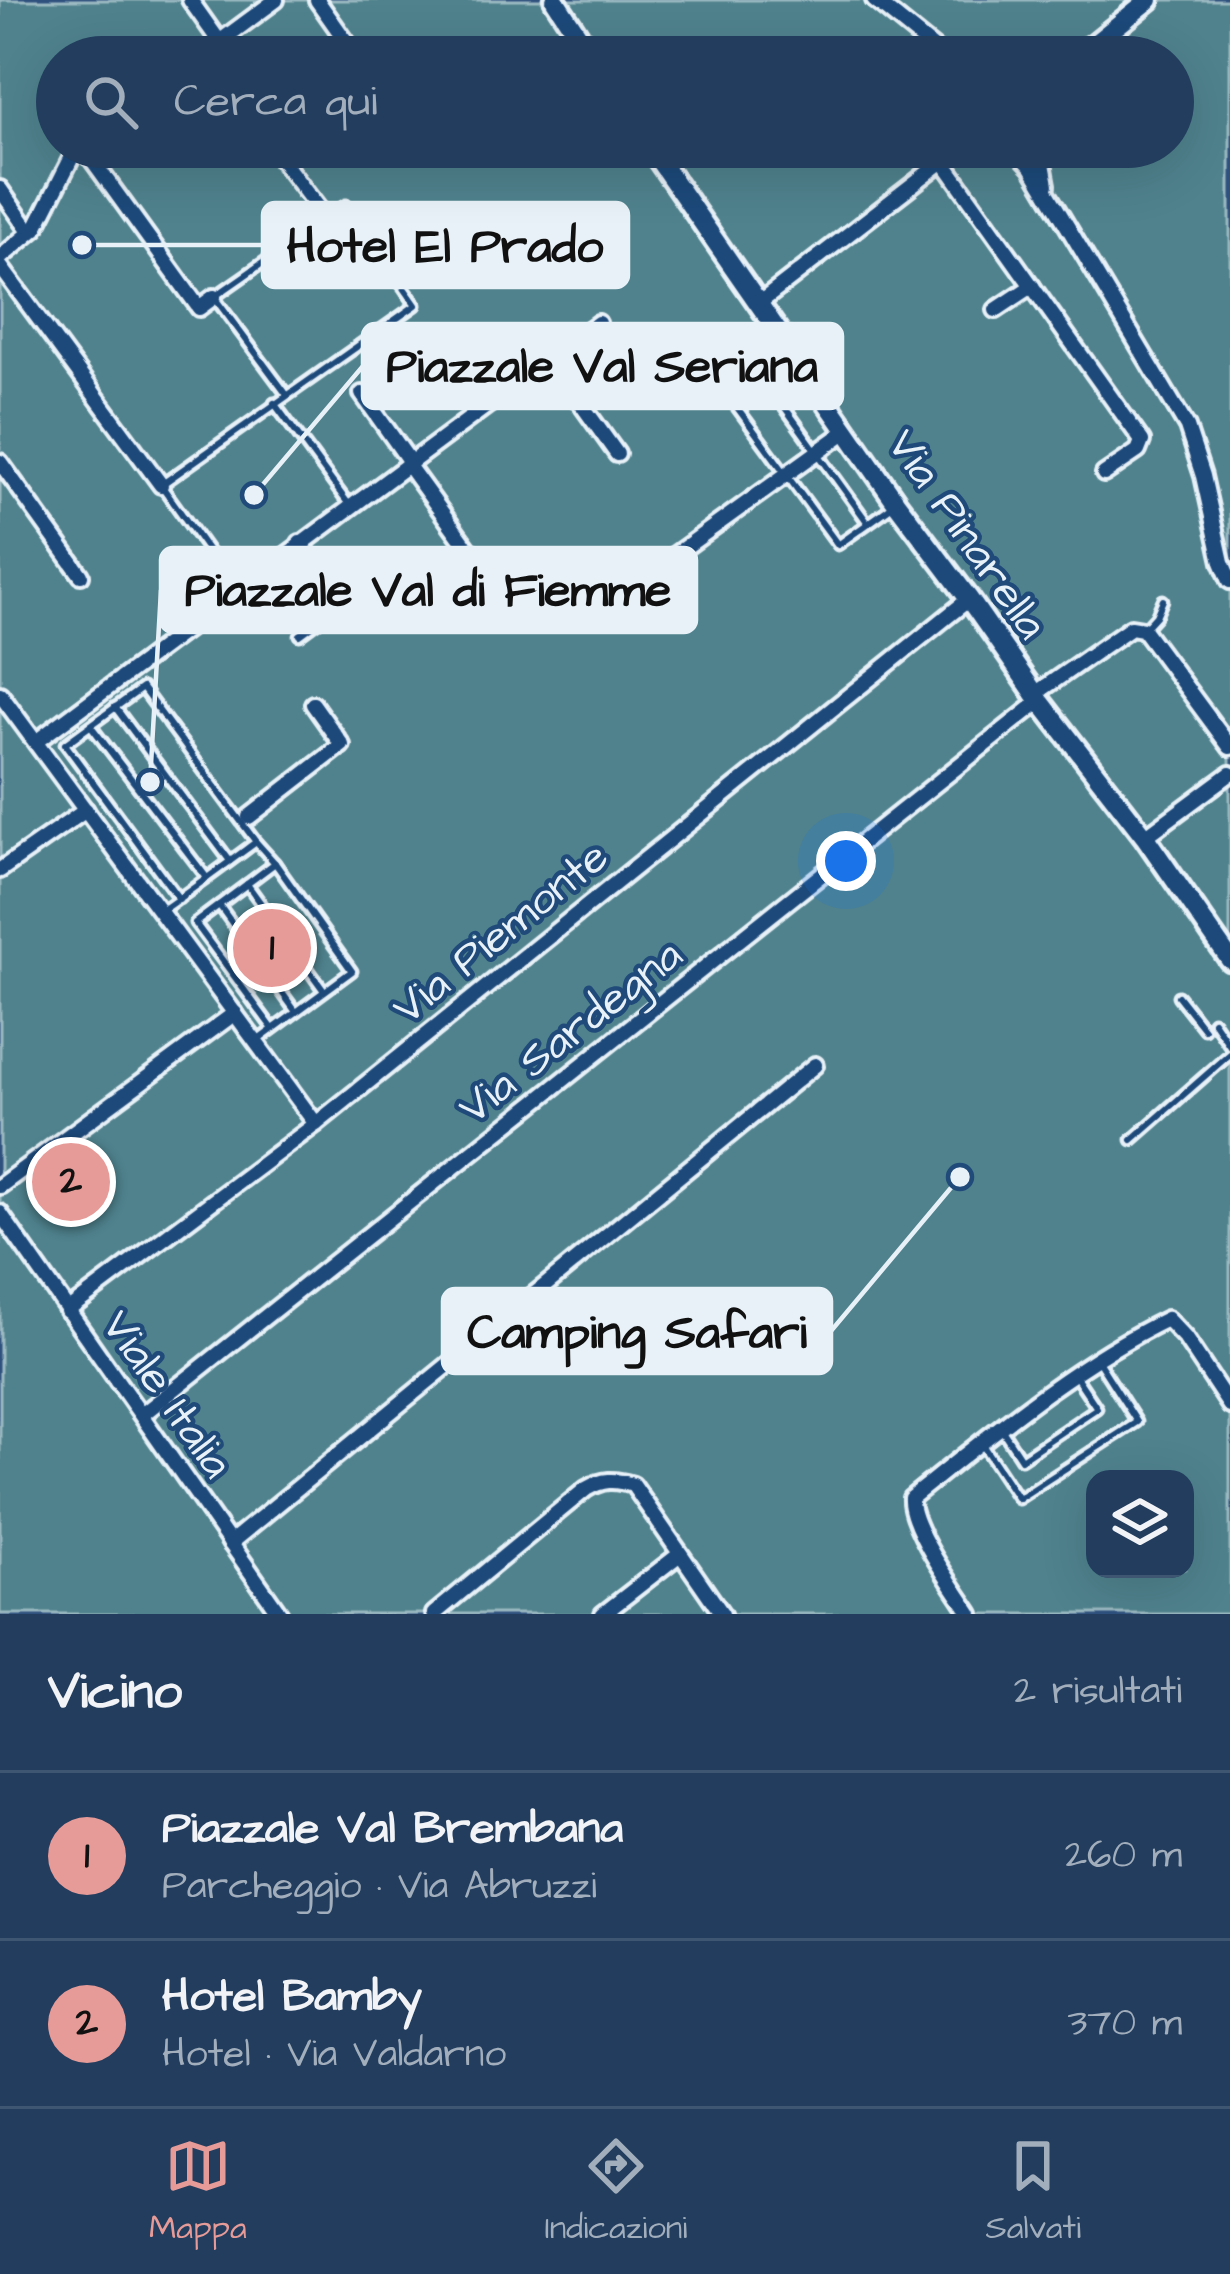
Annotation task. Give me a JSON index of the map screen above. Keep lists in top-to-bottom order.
{
  "streets": {
    "street": [
      "Via Pinarella",
      "Via Piemonte",
      "Via Sardegna",
      "Viale Italia"
    ]
  },
  "crossings": [
    ["Via Pinarella", "Via Piemonte"],
    ["Via Pinarella", "Via Sardegna"],
    ["Via Piemonte", "Viale Italia"],
    ["Via Sardegna", "Viale Italia"]
  ],
  "places": [
    "Hotel El Prado",
    "Piazzale Val Seriana",
    "Piazzale Val di Fiemme",
    "Camping Safari"
  ],
  "page": {
    "search": "Cerca qui",
    "pins": ["1", "2"],
    "heading": ["Vicino", "2 risultati"],
    "list": [
      {
        "mark": "1",
        "name": "Piazzale Val Brembana",
        "note": "Parcheggio · Via Abruzzi",
        "value": "260 m"
      },
      {
        "mark": "2",
        "name": "Hotel Bamby",
        "note": "Hotel · Via Valdarno",
        "value": "370 m"
      }
    ],
    "nav": ["Mappa", "Indicazioni", "Salvati"]
  }
}
